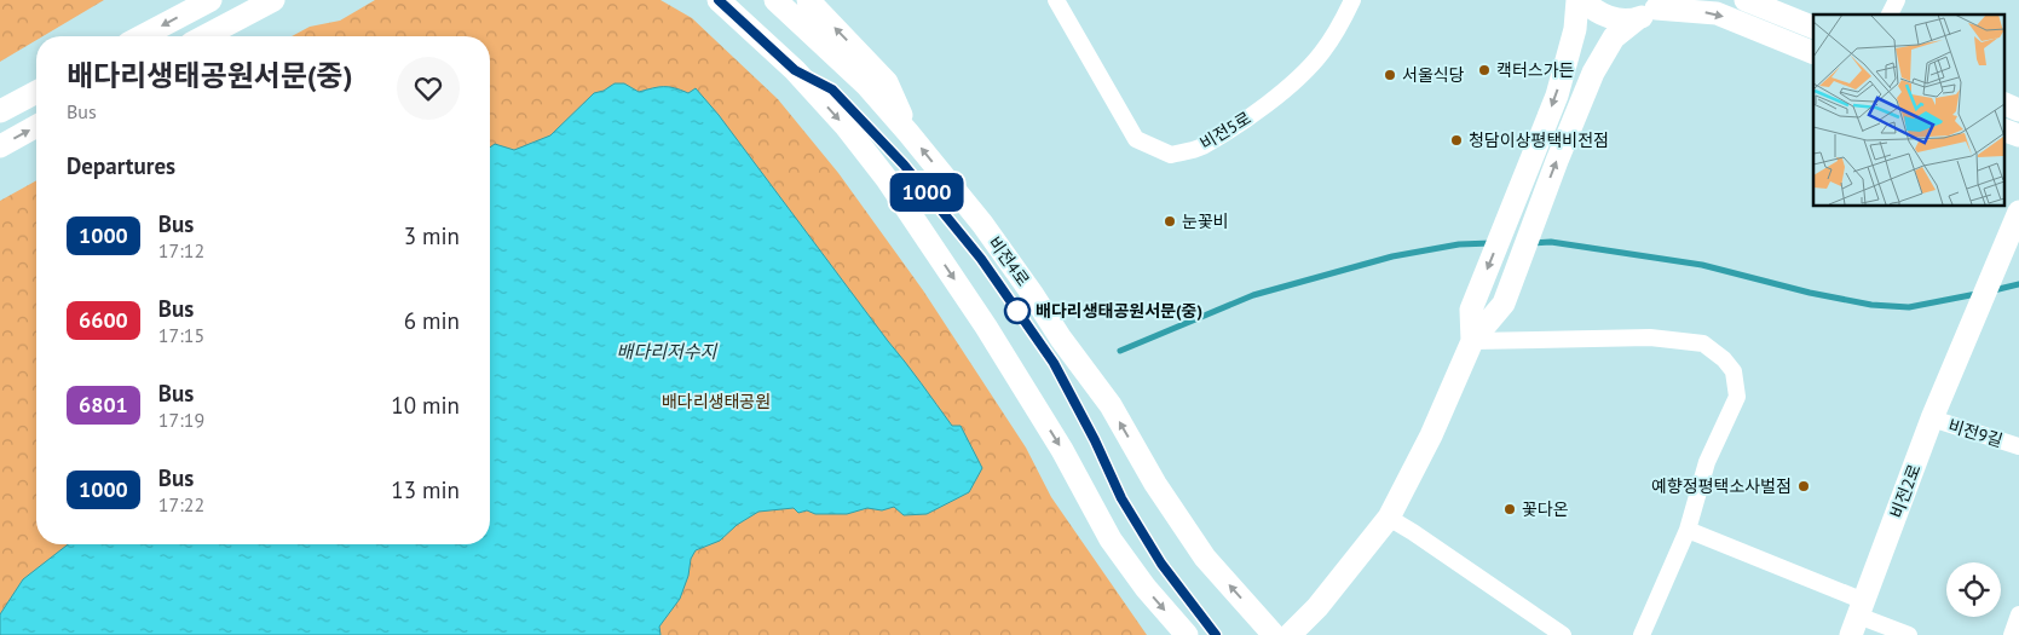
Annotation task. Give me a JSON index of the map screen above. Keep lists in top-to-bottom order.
{
  "streets": {
    "main road": ["비전4로", "비전2로"],
    "street": ["비전5로", "비전9길"]
  },
  "crossings": [
    ["비전9길", "비전2로"]
  ],
  "water": ["배다리저수지"],
  "parks": ["배다리생태공원"],
  "places": [
    "캑터스가든",
    "서울식당",
    "청담이상평택비전점",
    "눈꽃비",
    "배다리생태공원서문(중)",
    "예향정평택소사벌점",
    "꽃다온"
  ],
  "lines": ["bus line 1000"],
  "page": {
    "on_map": "1000",
    "heading": [
      ["배다리생태공원서문(중)", "Bus"],
      "Departures"
    ],
    "list": [
      {
        "mark": "1000",
        "name": "Bus",
        "note": "17:12",
        "value": "3 min"
      },
      {
        "mark": "6600",
        "name": "Bus",
        "note": "17:15",
        "value": "6 min"
      },
      {
        "mark": "6801",
        "name": "Bus",
        "note": "17:19",
        "value": "10 min"
      },
      {
        "mark": "1000",
        "name": "Bus",
        "note": "17:22",
        "value": "13 min"
      }
    ]
  }
}
